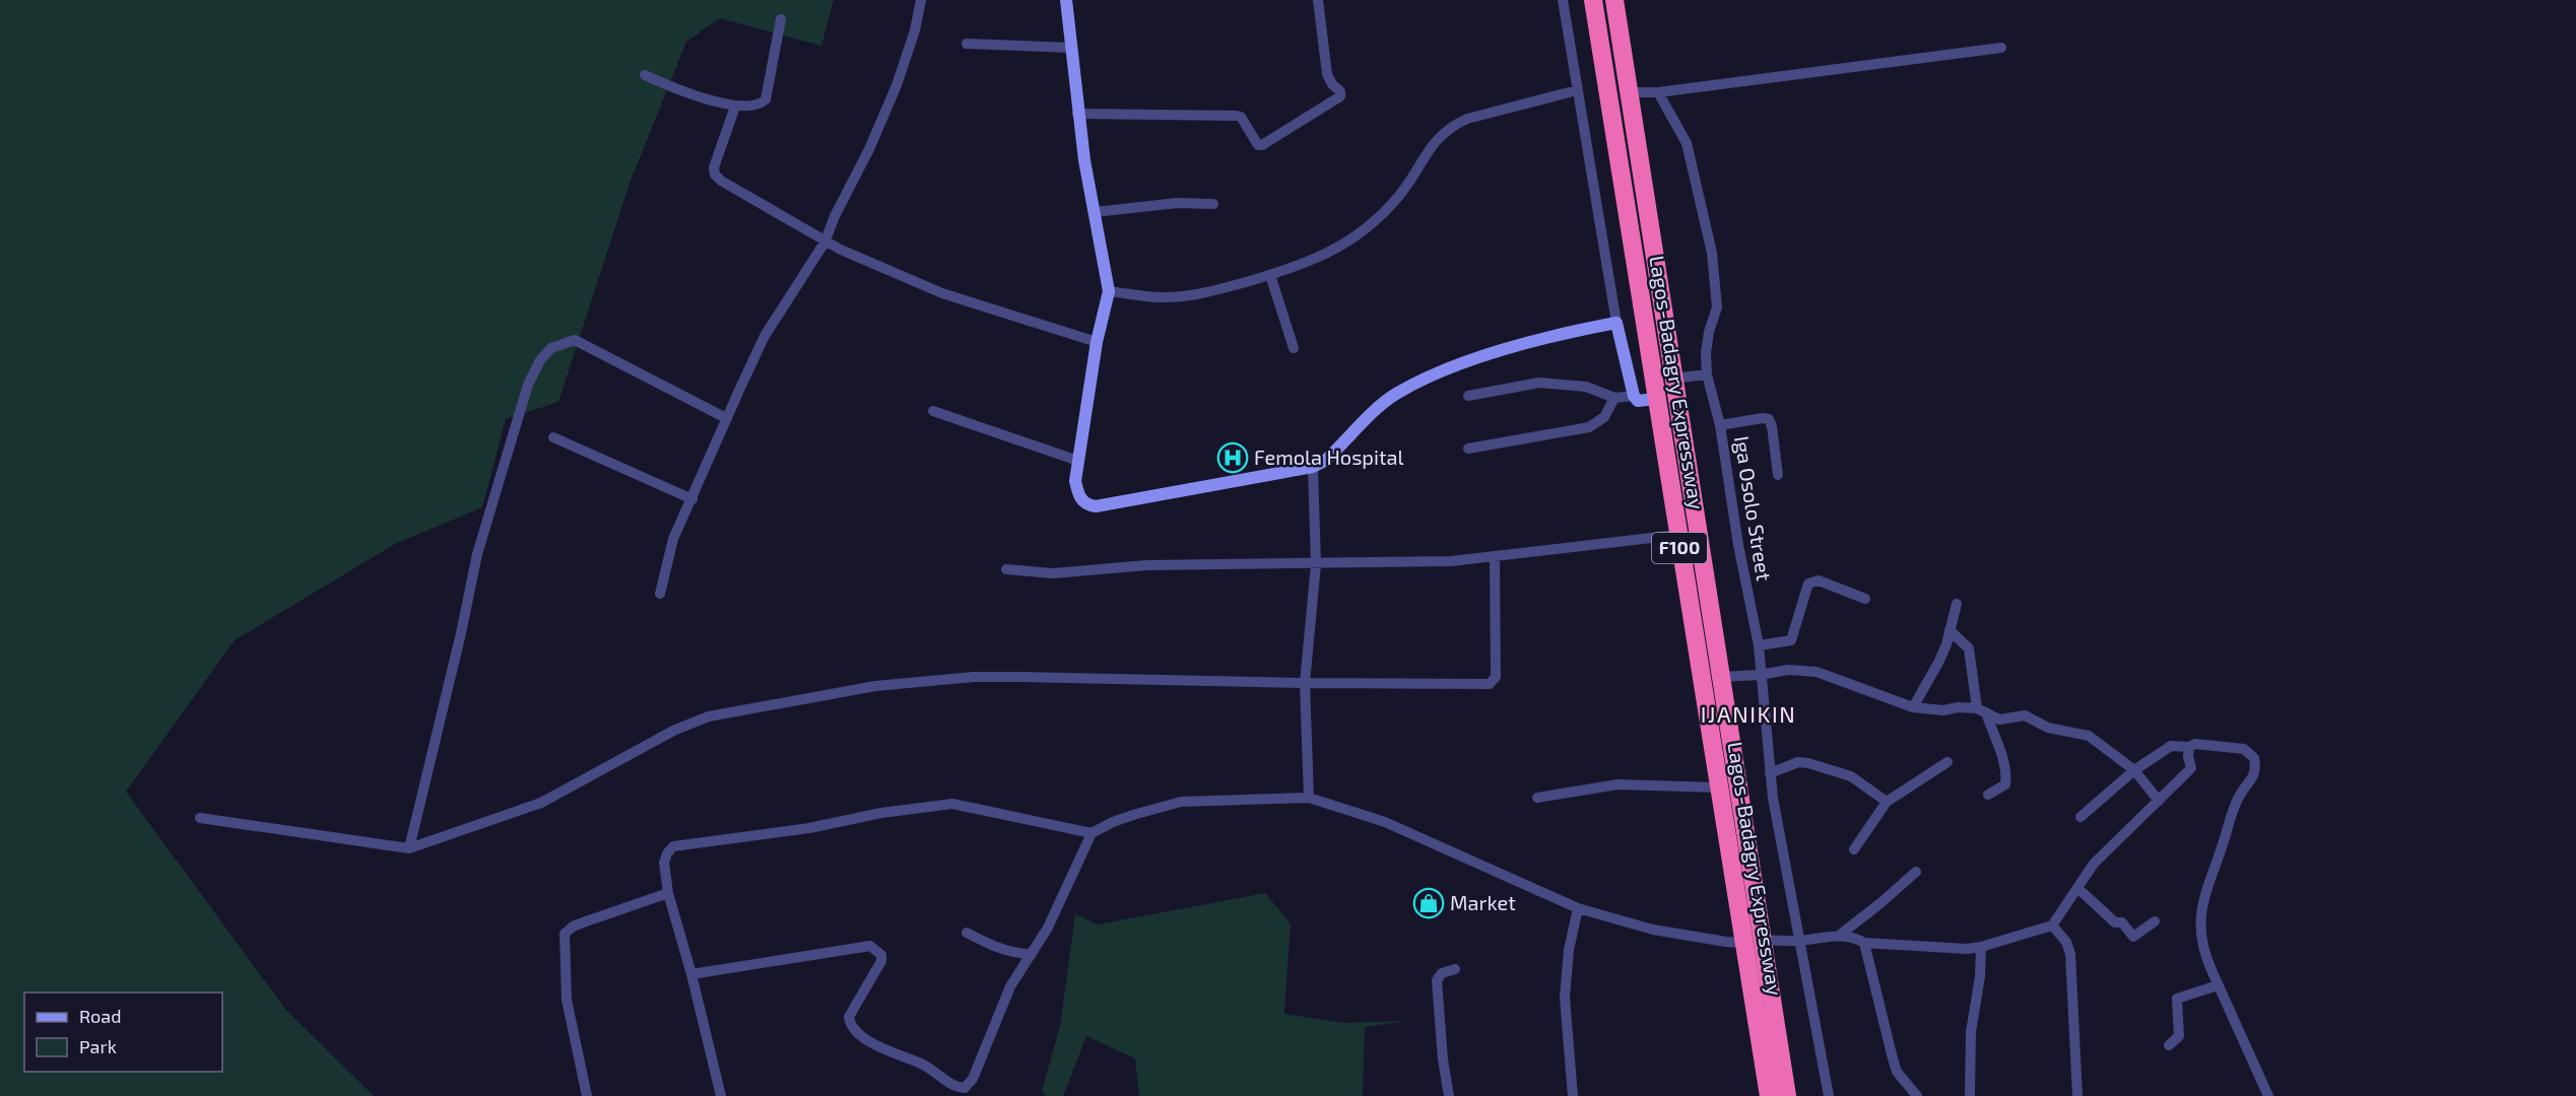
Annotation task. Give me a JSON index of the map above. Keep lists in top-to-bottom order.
{
  "streets": {
    "highway": ["Lagos-Badagry Expressway", "F100"],
    "street": ["Iga Osolo Street"]
  },
  "districts": ["IJANIKIN"],
  "places": {
    "hospital": ["Femola Hospital"],
    "shop": ["Market"]
  },
  "legend": ["Road", "Park"]
}
